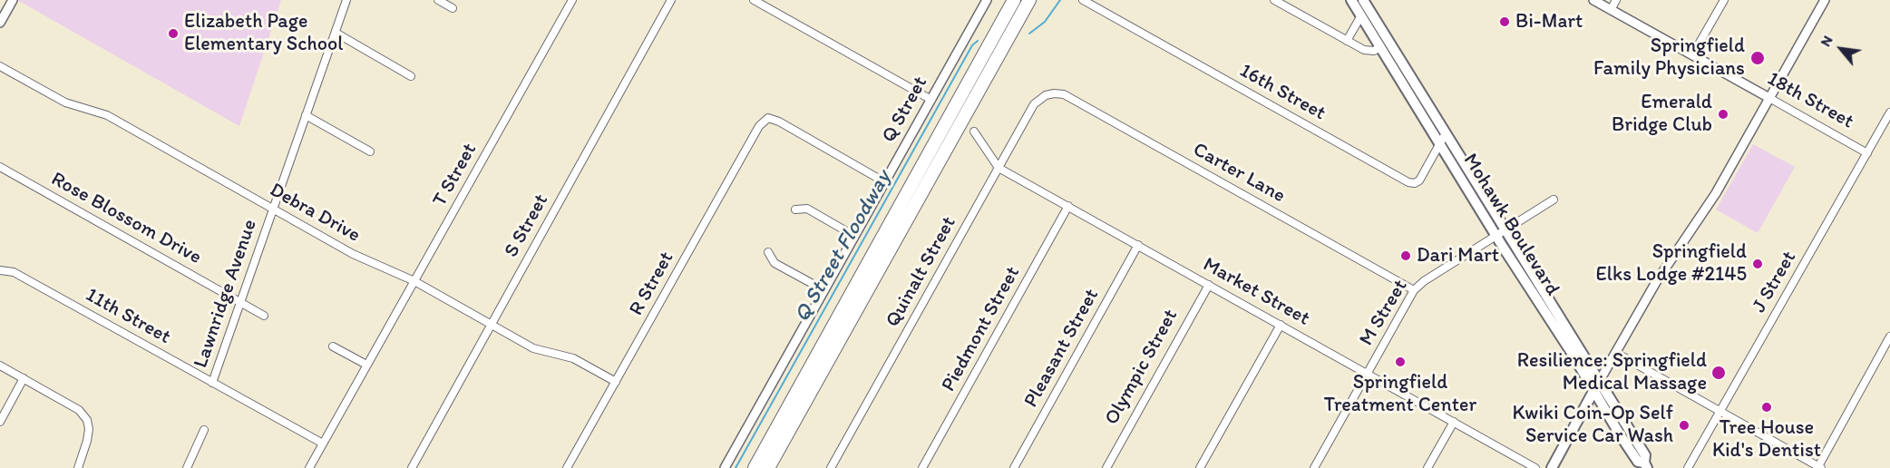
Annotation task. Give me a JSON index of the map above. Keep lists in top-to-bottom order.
{
  "streets": {
    "main road": ["Mohawk Boulevard"],
    "street": [
      "16th Street",
      "18th Street",
      "Q Street",
      "Carter Lane",
      "T Street",
      "Debra Drive",
      "Rose Blossom Drive",
      "S Street",
      "Quinalt Street",
      "J Street",
      "R Street",
      "Market Street",
      "Lawnridge Avenue",
      "M Street",
      "11th Street",
      "Piedmont Street",
      "Pleasant Street",
      "Olympic Street"
    ]
  },
  "crossings": [
    ["16th Street", "Mohawk Boulevard"],
    ["18th Street", "J Street"],
    ["Q Street", "R Street"],
    ["Carter Lane", "Quinalt Street"],
    ["Carter Lane", "M Street"],
    ["T Street", "Debra Drive"],
    ["T Street", "11th Street"],
    ["Debra Drive", "S Street"],
    ["Debra Drive", "R Street"],
    ["Debra Drive", "Lawnridge Avenue"],
    ["Rose Blossom Drive", "Lawnridge Avenue"],
    ["Mohawk Boulevard", "M Street"],
    ["Quinalt Street", "Market Street"],
    ["Market Street", "M Street"],
    ["Market Street", "Piedmont Street"],
    ["Market Street", "Pleasant Street"],
    ["Market Street", "Olympic Street"],
    ["Lawnridge Avenue", "11th Street"]
  ],
  "water": ["Q Street Floodway"],
  "places": [
    "Bi-Mart",
    "Elizabeth Page Elementary School",
    "Springfield Family Physicians",
    "Emerald Bridge Club",
    "Dari Mart",
    "Springfield Elks Lodge #2145",
    "Springfield Treatment Center",
    "Resilience: Springfield Medical Massage",
    "Tree House Kid's Dentist",
    "Kwiki Coin-Op Self Service Car Wash"
  ],
  "north": "top left"
}
